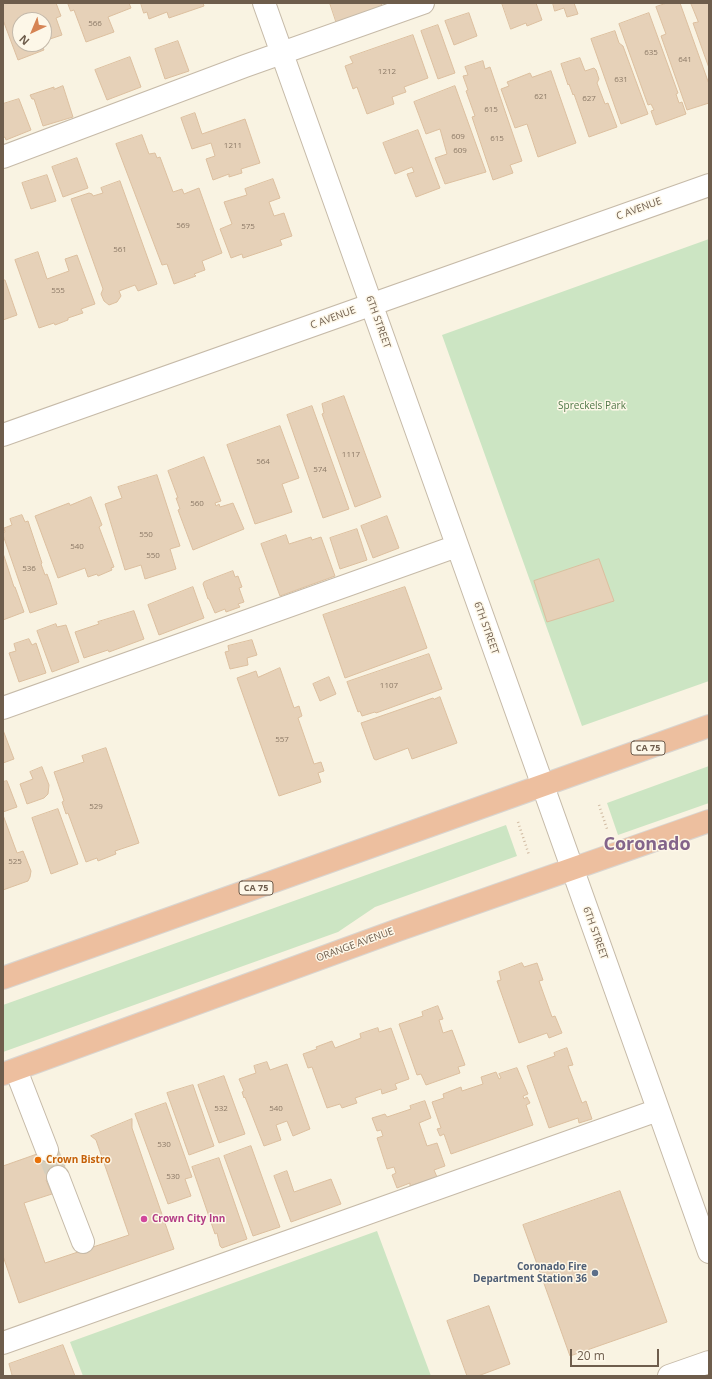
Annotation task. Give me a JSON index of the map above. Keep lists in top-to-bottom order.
{
  "streets": {
    "highway": ["CA 75", "ORANGE AVENUE"],
    "street": ["C AVENUE", "6TH STREET"]
  },
  "crossings": [
    ["C AVENUE", "6TH STREET"],
    ["6TH STREET", "CA 75"],
    ["6TH STREET", "ORANGE AVENUE"]
  ],
  "districts": ["Coronado"],
  "parks": ["Spreckels Park"],
  "places": ["Crown Bistro", "Crown City Inn", "Coronado Fire Department Station 36"],
  "house_numbers": [
    "566",
    "635",
    "641",
    "1212",
    "631",
    "621",
    "627",
    "615",
    "609",
    "615",
    "1211",
    "609",
    "569",
    "575",
    "561",
    "555",
    "1117",
    "564",
    "574",
    "560",
    "550",
    "540",
    "550",
    "536",
    "1107",
    "557",
    "529",
    "525",
    "532",
    "540",
    "530",
    "530"
  ],
  "scale_bar": "20 m",
  "north": "bottom left"
}
